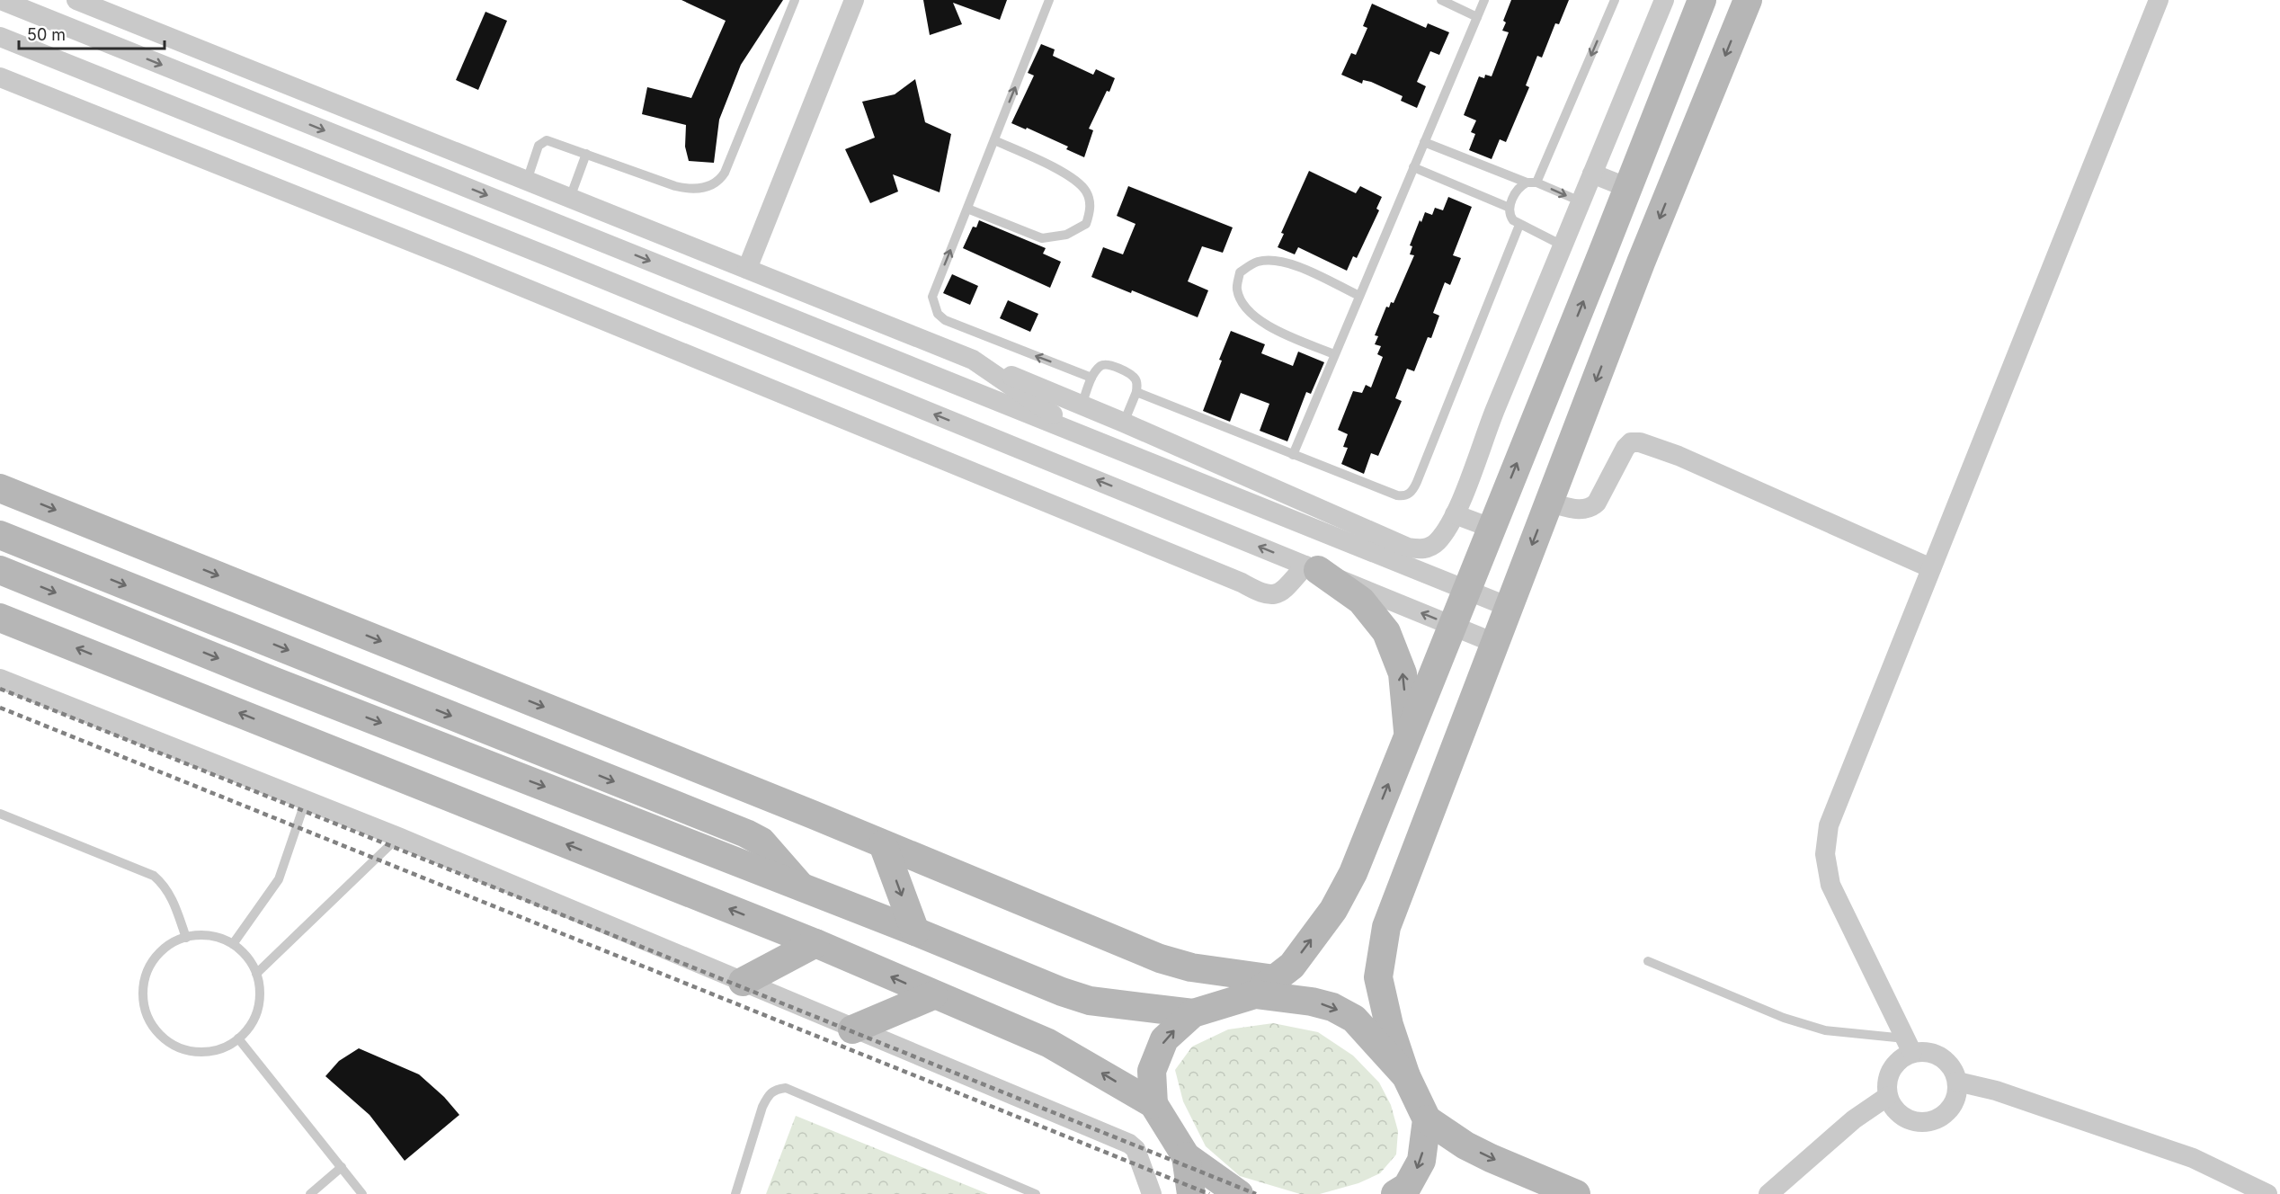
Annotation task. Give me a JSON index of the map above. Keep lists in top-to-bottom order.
{
  "scale_bar": "50 m"
}
